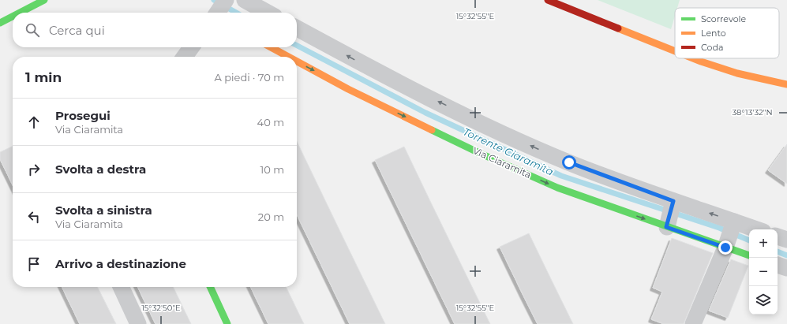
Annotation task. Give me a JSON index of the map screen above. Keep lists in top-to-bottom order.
{
  "streets": {
    "street": ["Via Ciaramita"]
  },
  "water": ["Torrente Ciaramita"],
  "legend": ["Scorrevole", "Lento", "Coda"],
  "page": {
    "search": "Cerca qui",
    "heading": ["1 min", "A piedi · 70 m"],
    "list": [
      ["Prosegui", "Via Ciaramita", "40 m"],
      ["Svolta a destra", "10 m"],
      ["Svolta a sinistra", "Via Ciaramita", "20 m"],
      "Arrivo a destinazione"
    ],
    "map_buttons": ["+", "−"]
  },
  "coordinates": ["15°32'55\"E", "38°13'32\"N", "15°32'50\"E"]
}
